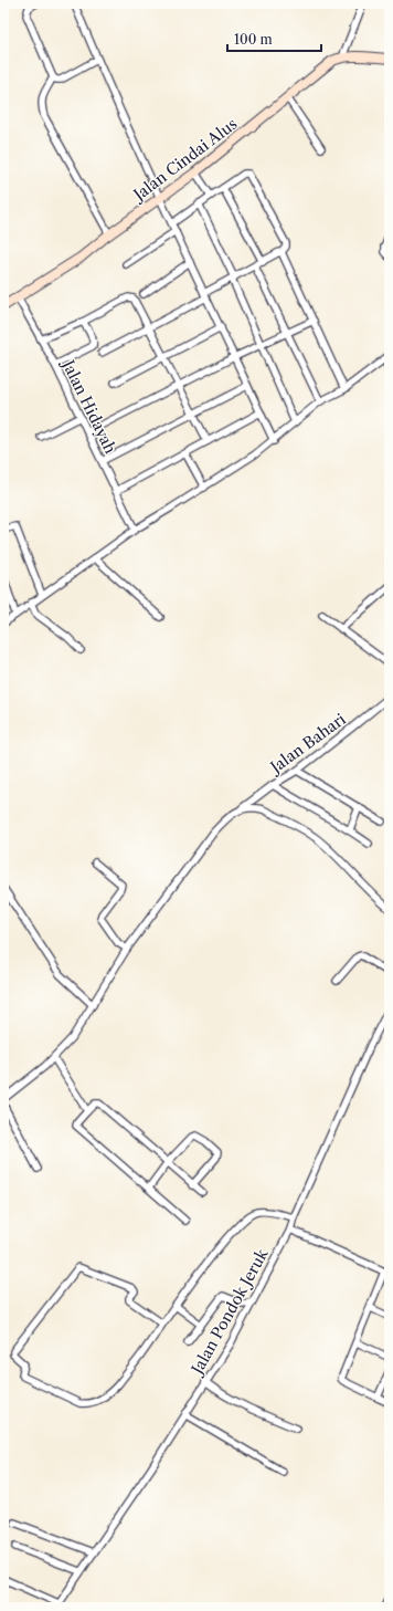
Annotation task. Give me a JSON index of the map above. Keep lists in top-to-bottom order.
{
  "streets": {
    "street": [
      "Jalan Cindai Alus",
      "Jalan Hidayah",
      "Jalan Bahari",
      "Jalan Pondok Jeruk"
    ]
  },
  "crossings": [
    ["Jalan Cindai Alus", "Jalan Hidayah"]
  ],
  "scale_bar": "100 m"
}
